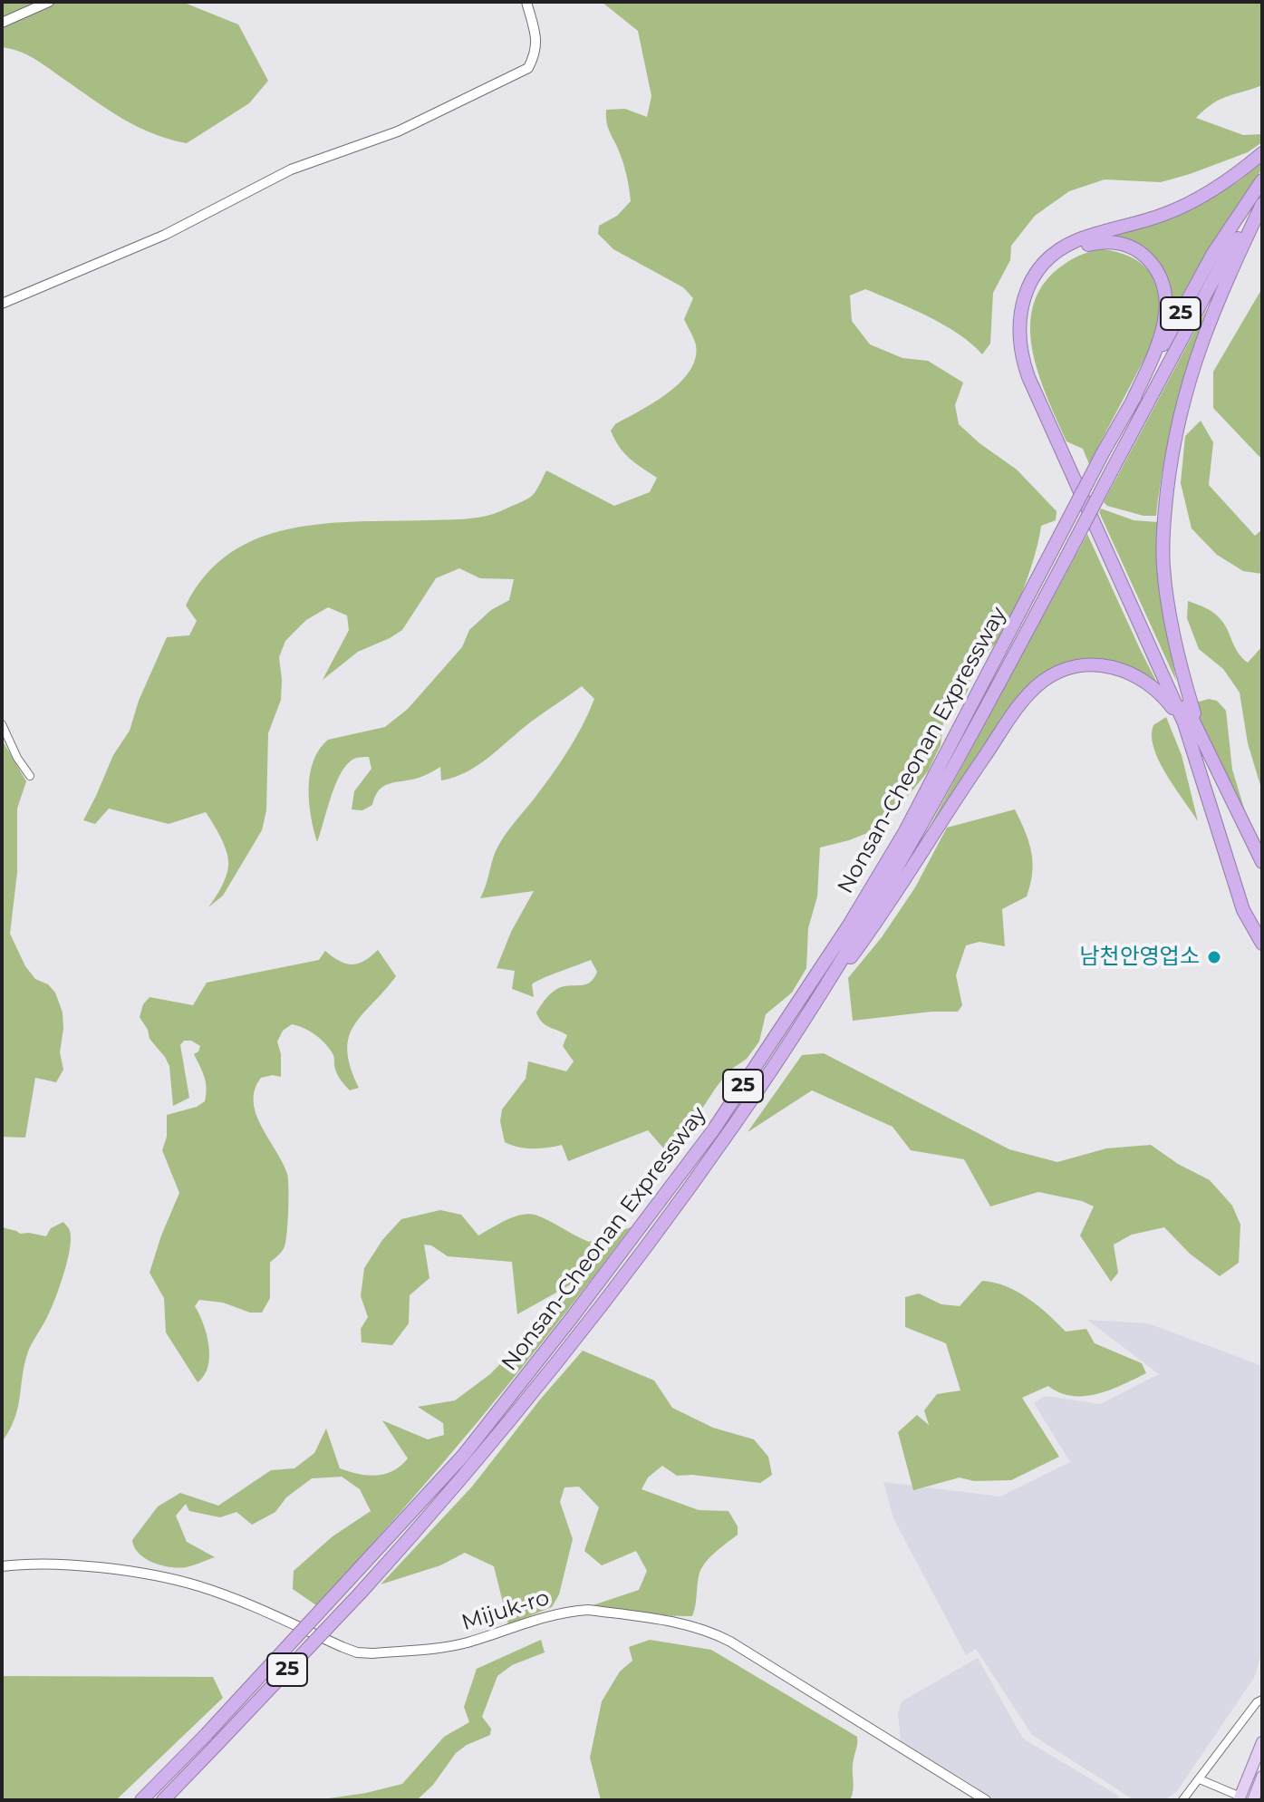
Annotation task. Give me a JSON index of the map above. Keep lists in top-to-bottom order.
{
  "streets": {
    "highway": ["25", "Nonsan-Cheonan Expressway"],
    "street": ["Mijuk-ro"]
  },
  "places": ["남천안영업소"]
}
